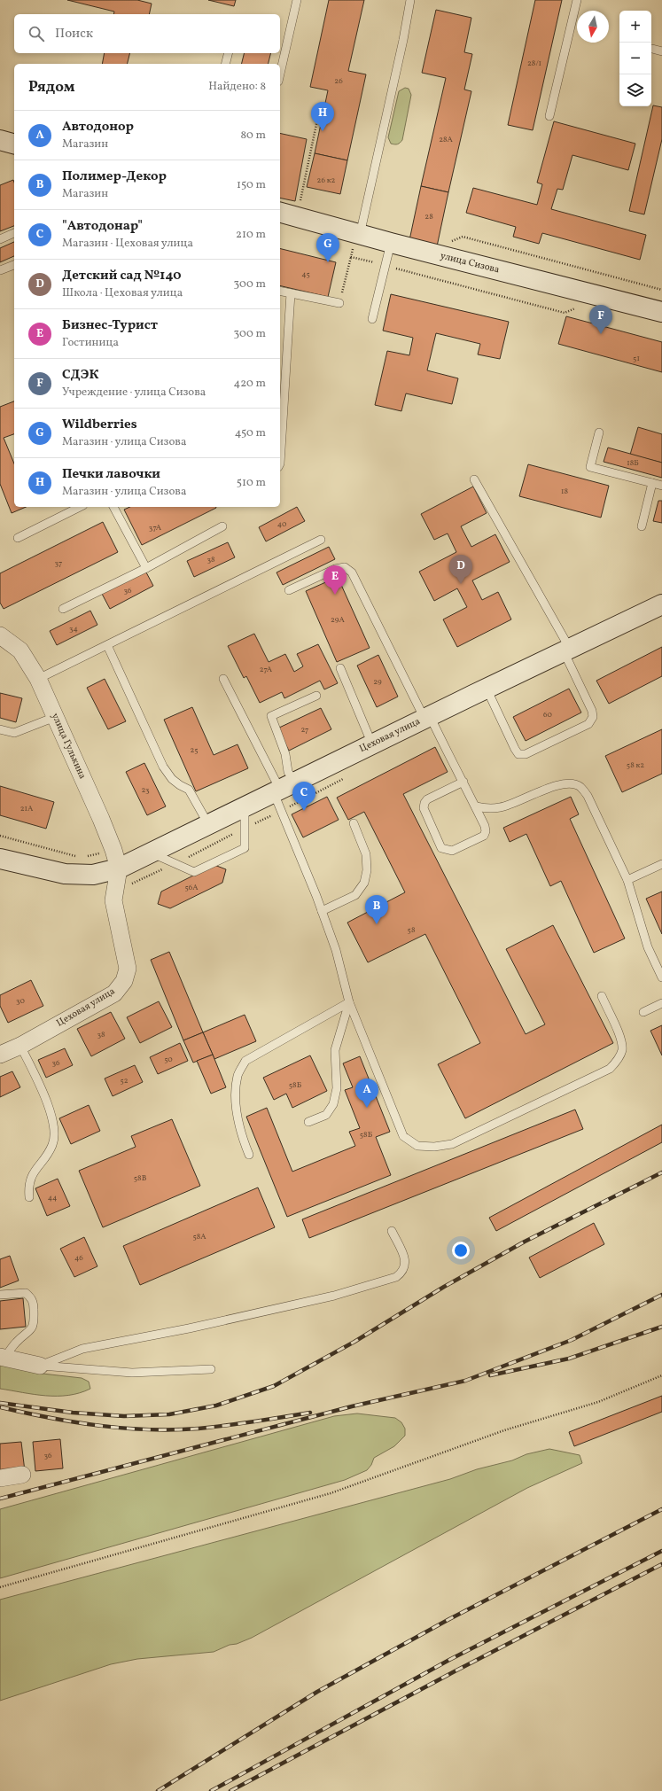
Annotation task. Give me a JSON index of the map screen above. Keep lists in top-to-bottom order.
{
  "streets": {
    "main road": ["улица Сизова", "Цеховая улица"],
    "street": ["улица Гулькина"]
  },
  "crossings": [
    ["Цеховая улица", "улица Гулькина"]
  ],
  "house_numbers": [
    "28/1",
    "26",
    "28А",
    "26 к2",
    "28",
    "45",
    "51",
    "18Б",
    "18",
    "40",
    "37А",
    "38",
    "37",
    "36",
    "29А",
    "34",
    "27А",
    "29",
    "60",
    "27",
    "25",
    "58 к2",
    "23",
    "21А",
    "56А",
    "58",
    "30",
    "38",
    "50",
    "36",
    "52",
    "58Б",
    "58Б",
    "58В",
    "44",
    "58А",
    "46",
    "36"
  ],
  "north": "bottom",
  "page": {
    "map_buttons": ["+", "−"],
    "search": "Поиск",
    "heading": ["Рядом", "Найдено: 8"],
    "pins": [
      "H",
      "G",
      "F",
      "D",
      "E",
      "C",
      "B",
      "A"
    ],
    "list": [
      {
        "mark": "A",
        "name": "Автодонор",
        "note": "Магазин",
        "value": "80 m"
      },
      {
        "mark": "B",
        "name": "Полимер-Декор",
        "note": "Магазин",
        "value": "150 m"
      },
      {
        "mark": "C",
        "name": "\"Автодонар\"",
        "note": "Магазин · Цеховая улица",
        "value": "210 m"
      },
      {
        "mark": "D",
        "name": "Детский сад №140",
        "note": "Школа · Цеховая улица",
        "value": "300 m"
      },
      {
        "mark": "E",
        "name": "Бизнес-Турист",
        "note": "Гостиница",
        "value": "300 m"
      },
      {
        "mark": "F",
        "name": "СДЭК",
        "note": "Учреждение · улица Сизова",
        "value": "420 m"
      },
      {
        "mark": "G",
        "name": "Wildberries",
        "note": "Магазин · улица Сизова",
        "value": "450 m"
      },
      {
        "mark": "H",
        "name": "Печки лавочки",
        "note": "Магазин · улица Сизова",
        "value": "510 m"
      }
    ]
  }
}
